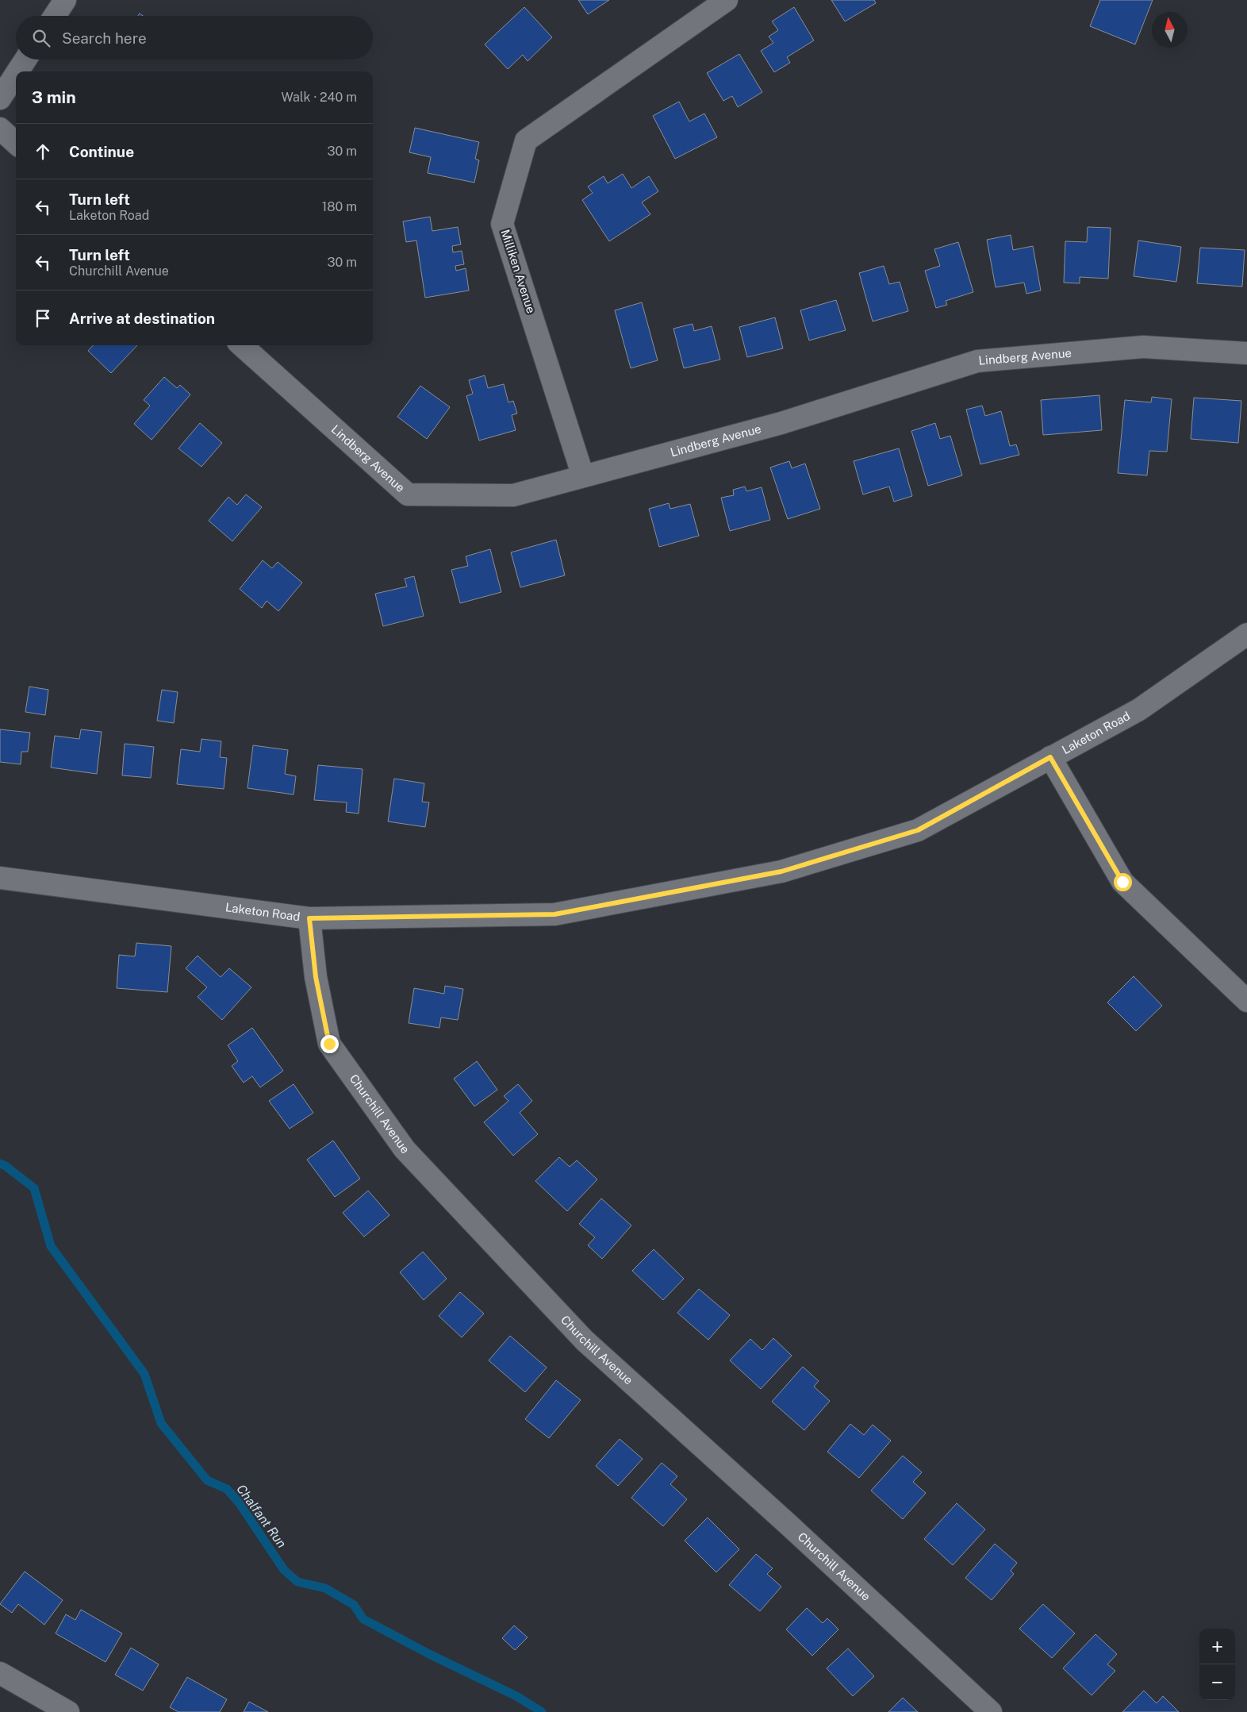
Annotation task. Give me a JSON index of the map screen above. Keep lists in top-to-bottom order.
{
  "streets": {
    "street": [
      "Milliken Avenue",
      "Lindberg Avenue",
      "Laketon Road",
      "Churchill Avenue"
    ]
  },
  "crossings": [
    ["Milliken Avenue", "Lindberg Avenue"],
    ["Laketon Road", "Churchill Avenue"]
  ],
  "water": ["Chalfant Run"],
  "north": "top",
  "page": {
    "search": "Search here",
    "heading": ["3 min", "Walk · 240 m"],
    "list": [
      ["Continue", "30 m"],
      ["Turn left", "Laketon Road", "180 m"],
      ["Turn left", "Churchill Avenue", "30 m"],
      "Arrive at destination"
    ],
    "map_buttons": ["+", "−"]
  }
}
